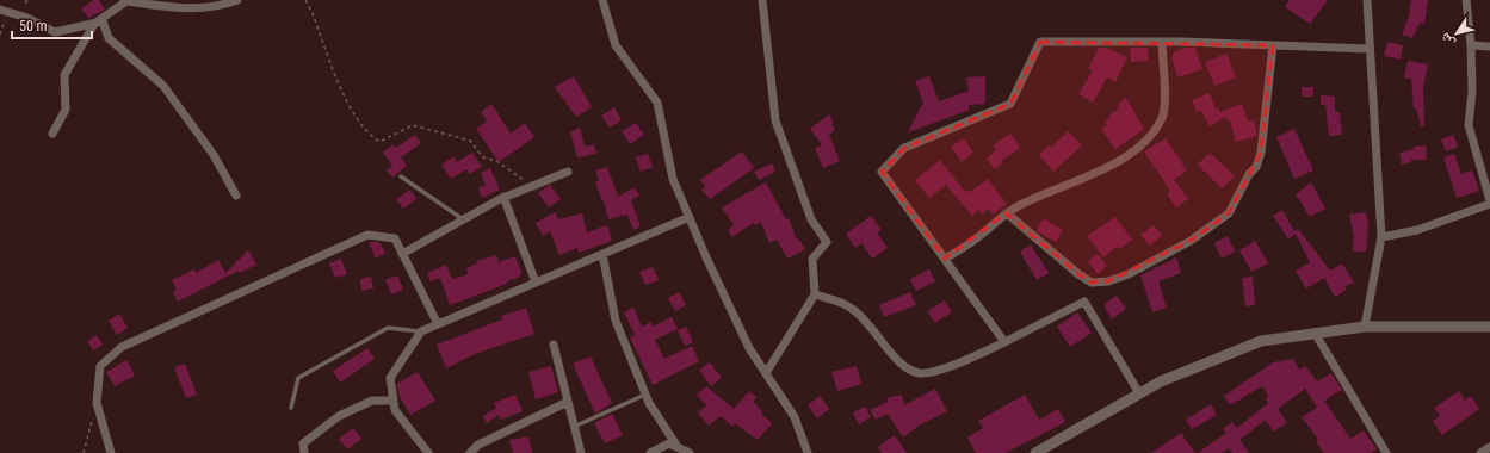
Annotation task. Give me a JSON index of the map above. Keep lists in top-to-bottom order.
{
  "scale_bar": "50 m",
  "north": "bottom left"
}
